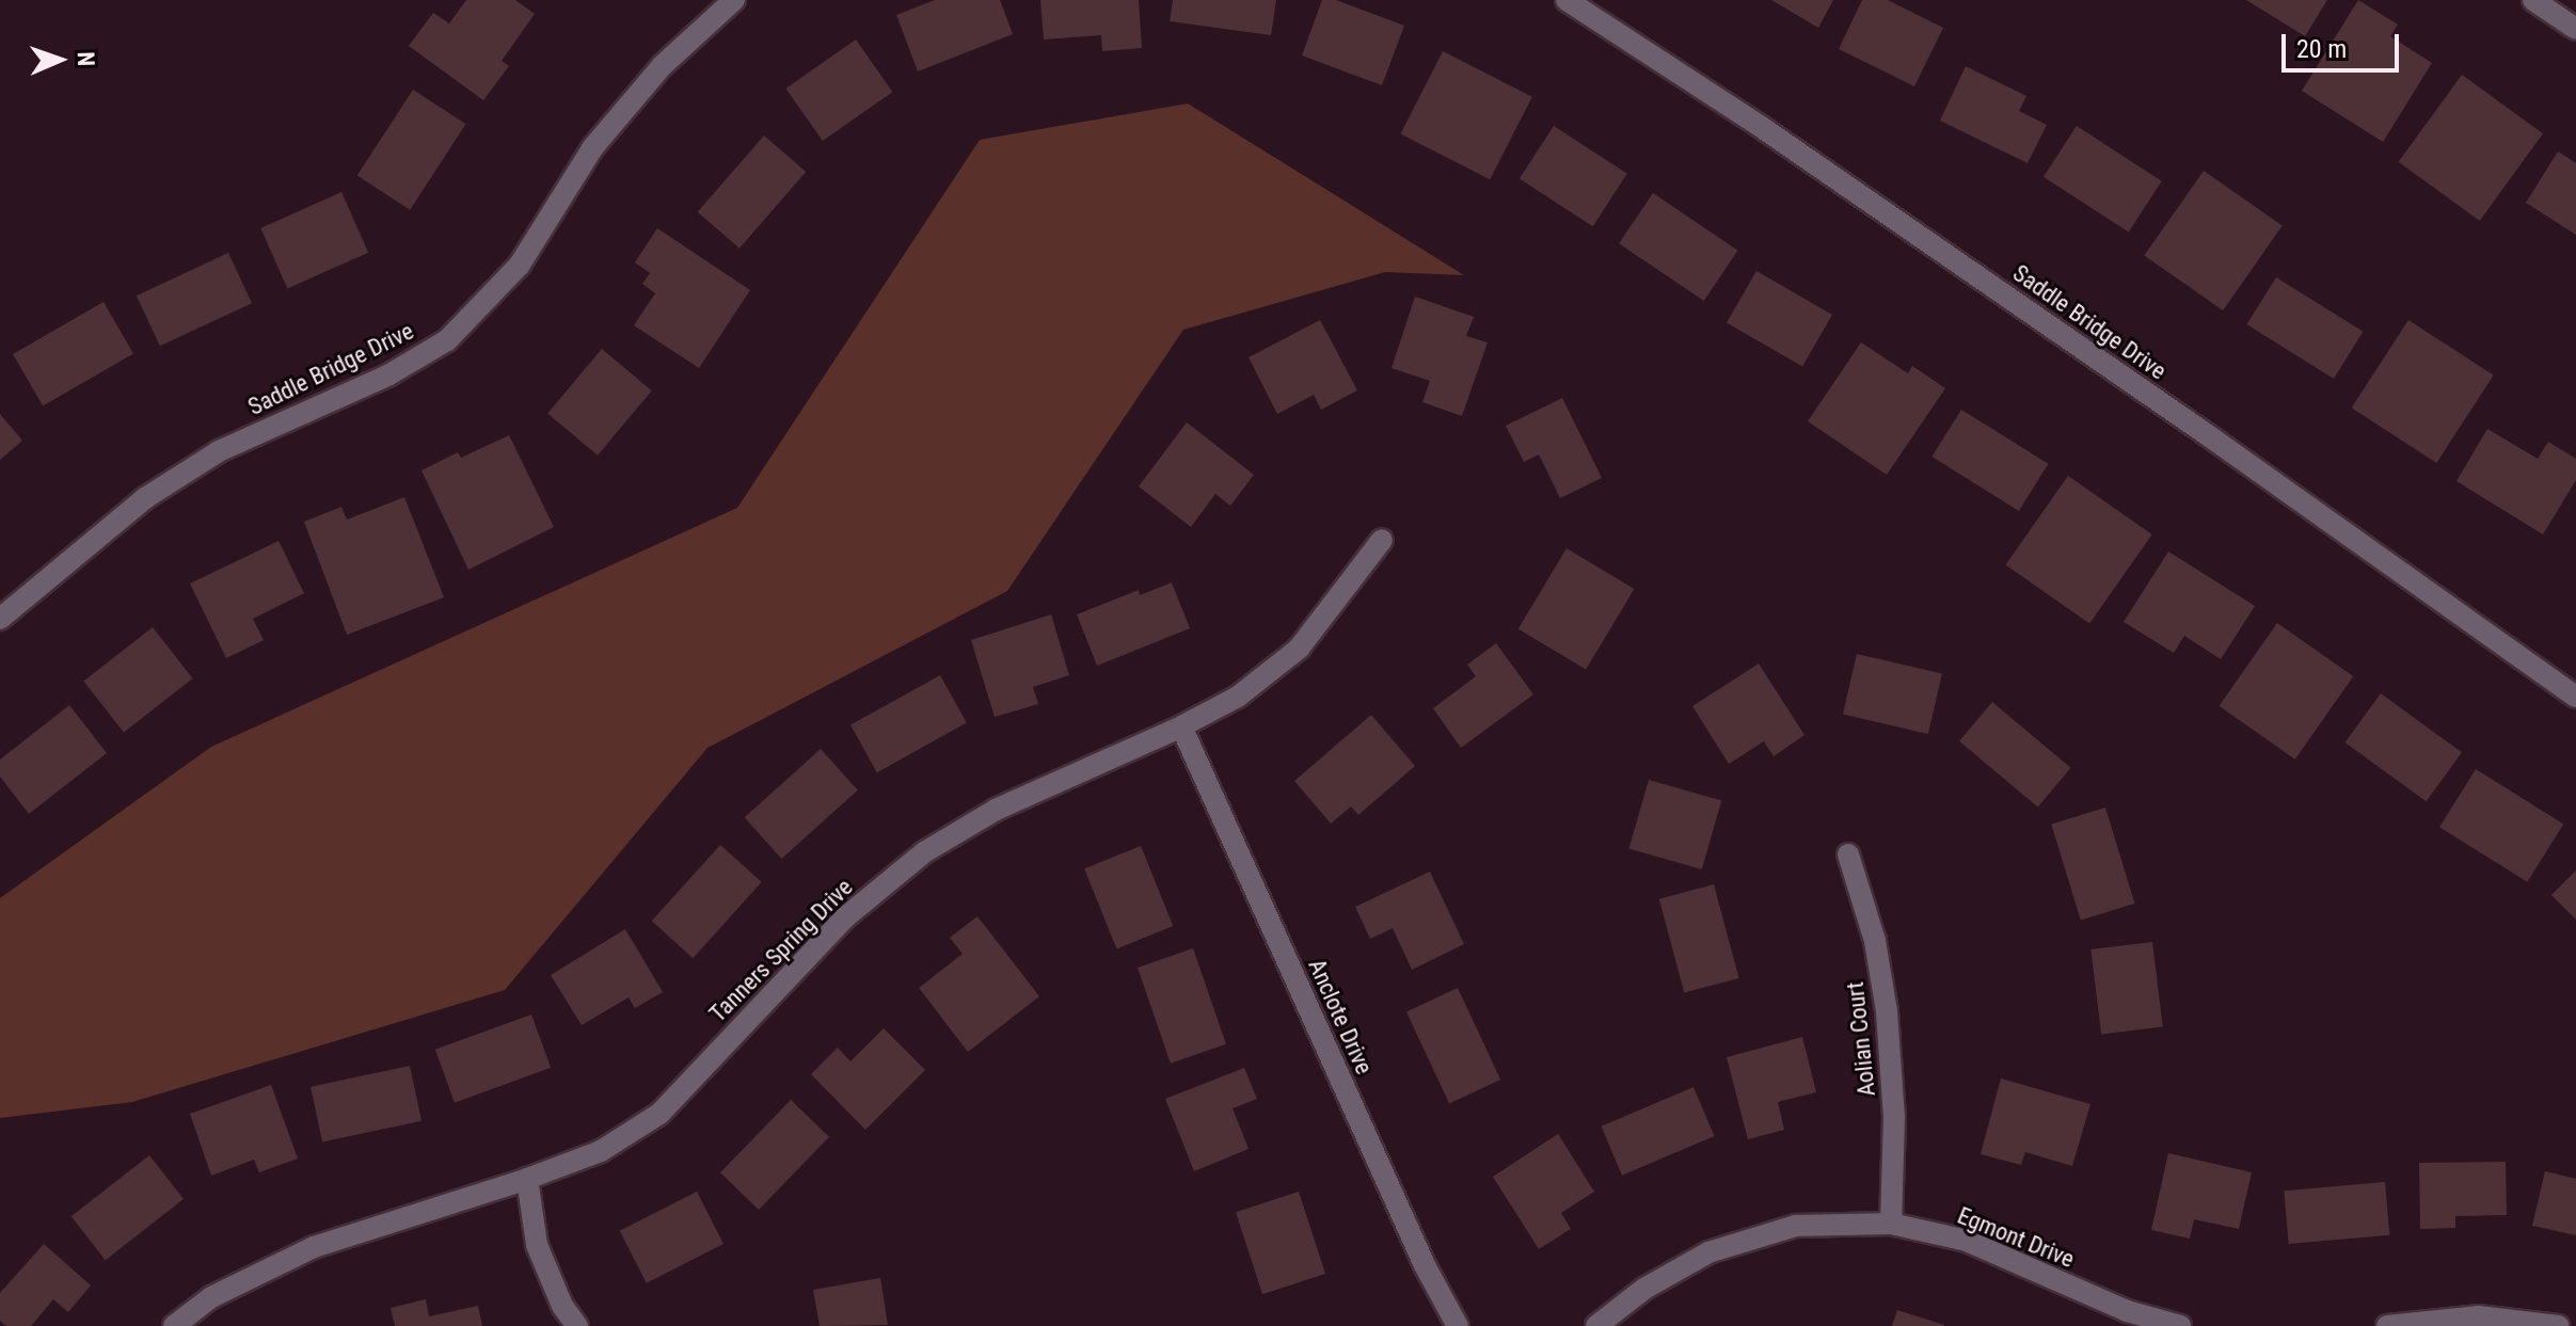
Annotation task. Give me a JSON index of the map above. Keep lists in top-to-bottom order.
{
  "streets": {
    "street": [
      "Saddle Bridge Drive",
      "Tanners Spring Drive",
      "Anclote Drive",
      "Aolian Court",
      "Egmont Drive"
    ]
  },
  "crossings": [
    ["Tanners Spring Drive", "Anclote Drive"],
    ["Aolian Court", "Egmont Drive"]
  ],
  "scale_bar": "20 m",
  "north": "right"
}
